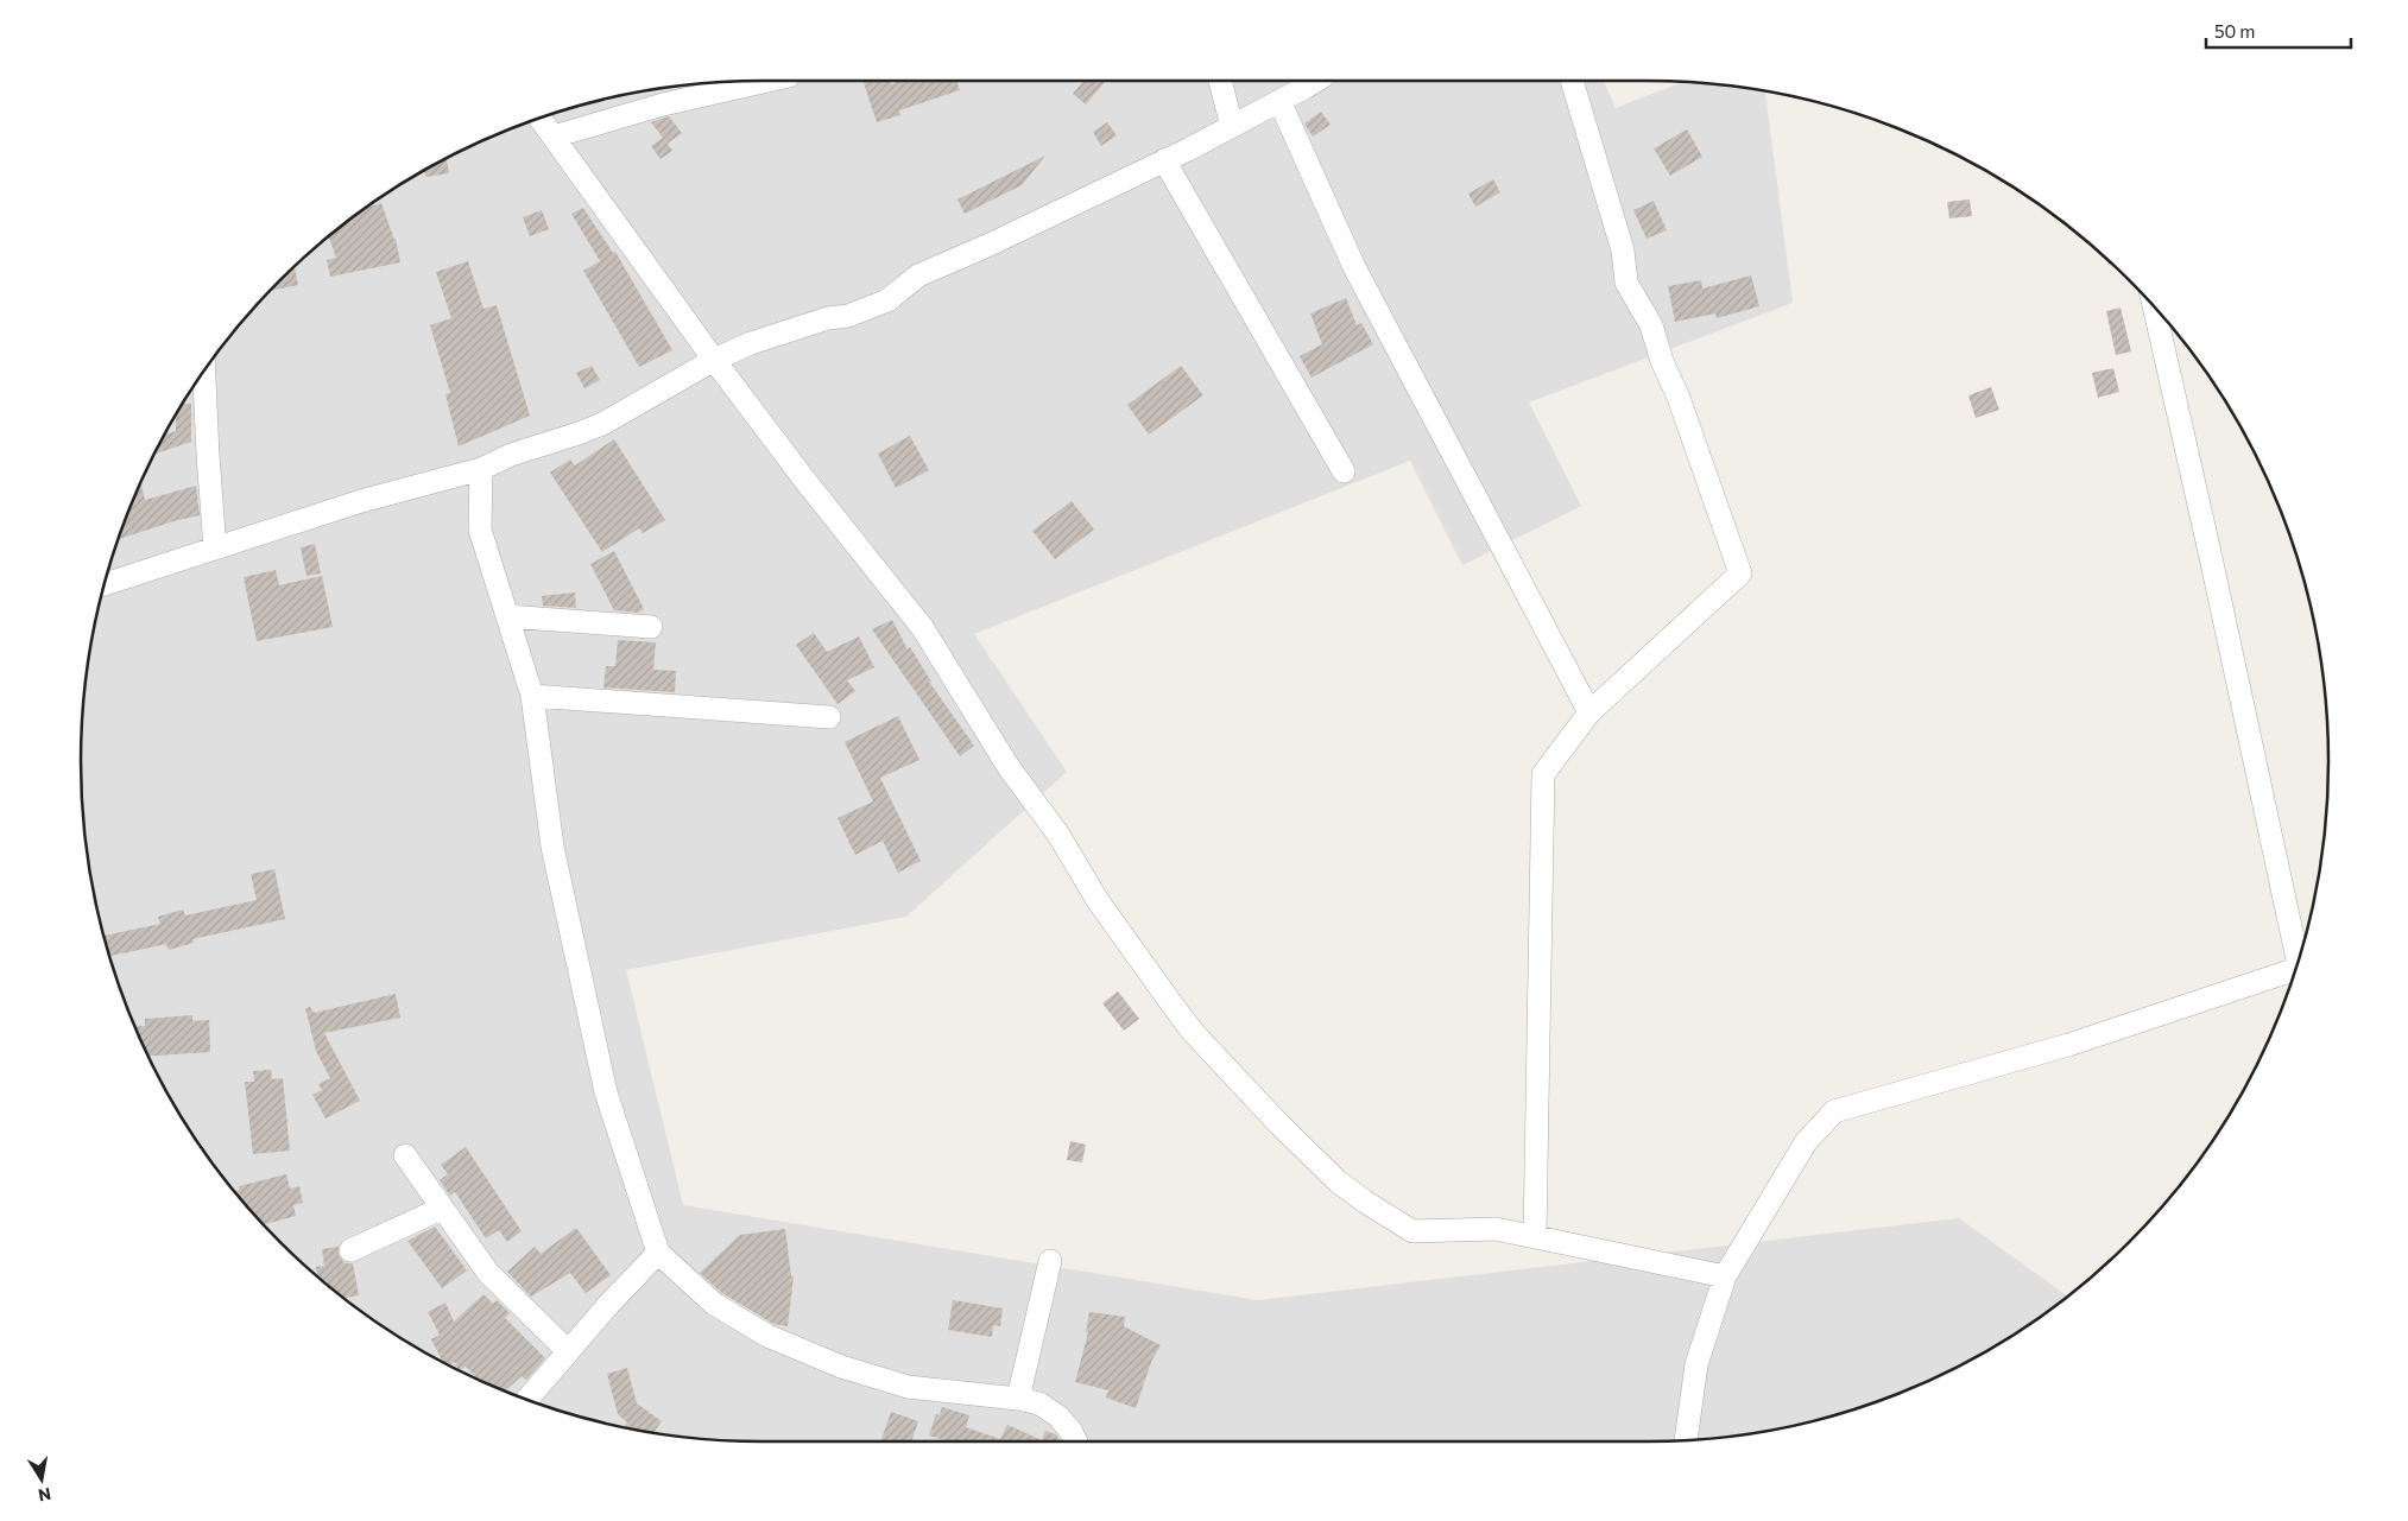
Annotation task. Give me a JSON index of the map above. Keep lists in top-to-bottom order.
{
  "scale_bar": "50 m",
  "north": "bottom"
}
